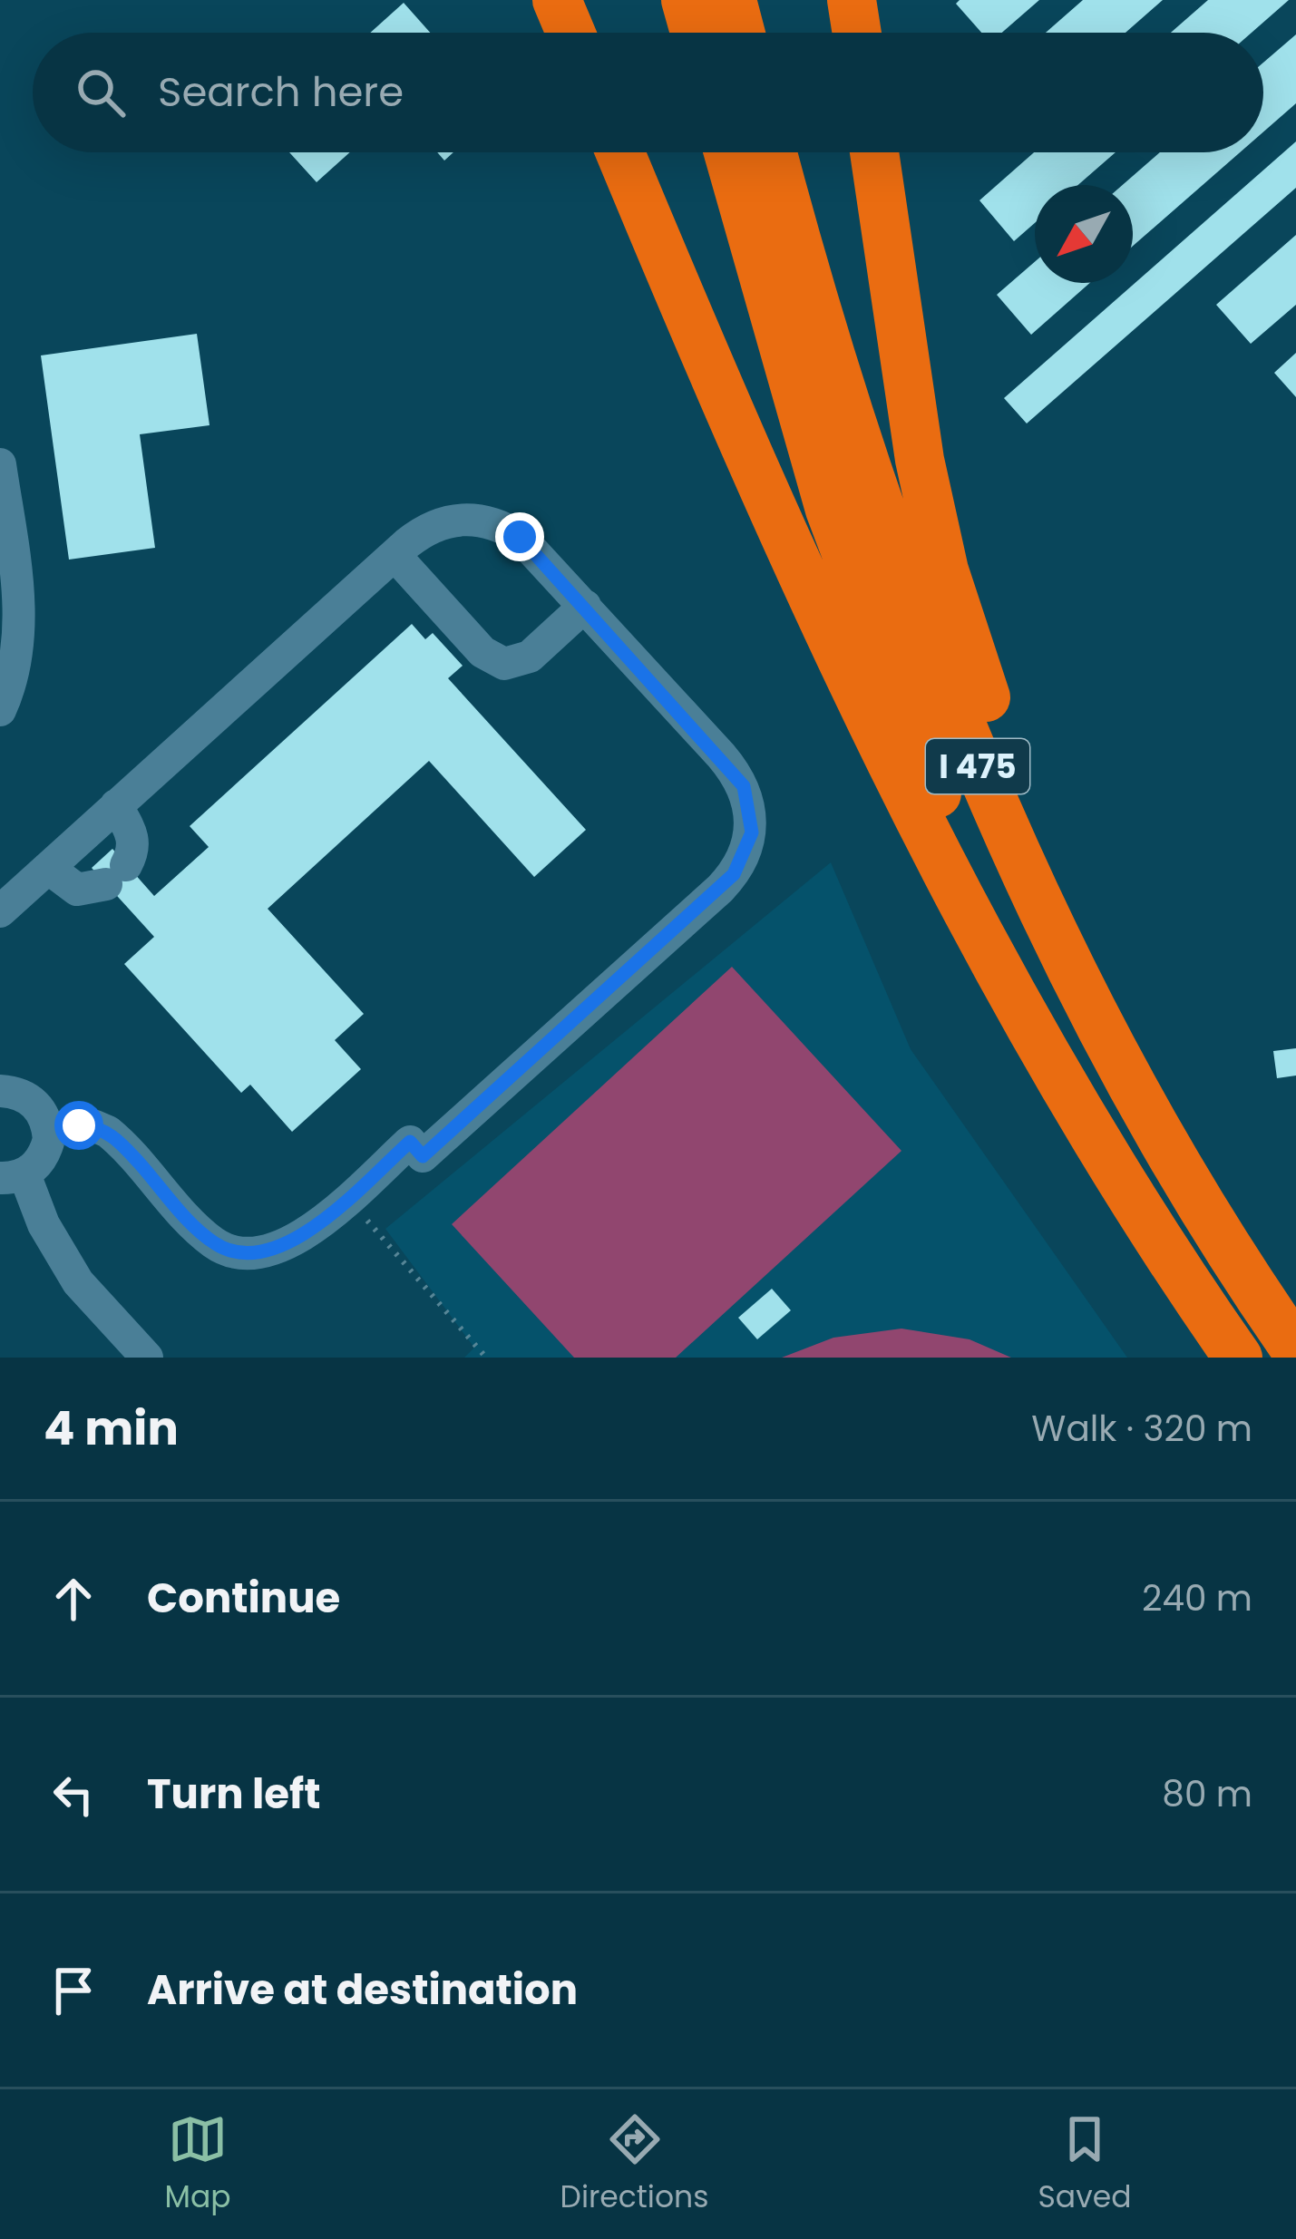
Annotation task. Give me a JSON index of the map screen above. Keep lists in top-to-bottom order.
{
  "streets": {
    "highway": ["I 475"]
  },
  "north": "bottom left",
  "page": {
    "search": "Search here",
    "heading": ["4 min", "Walk · 320 m"],
    "list": [
      ["Continue", "240 m"],
      ["Turn left", "80 m"],
      "Arrive at destination"
    ],
    "nav": ["Map", "Directions", "Saved"]
  }
}
